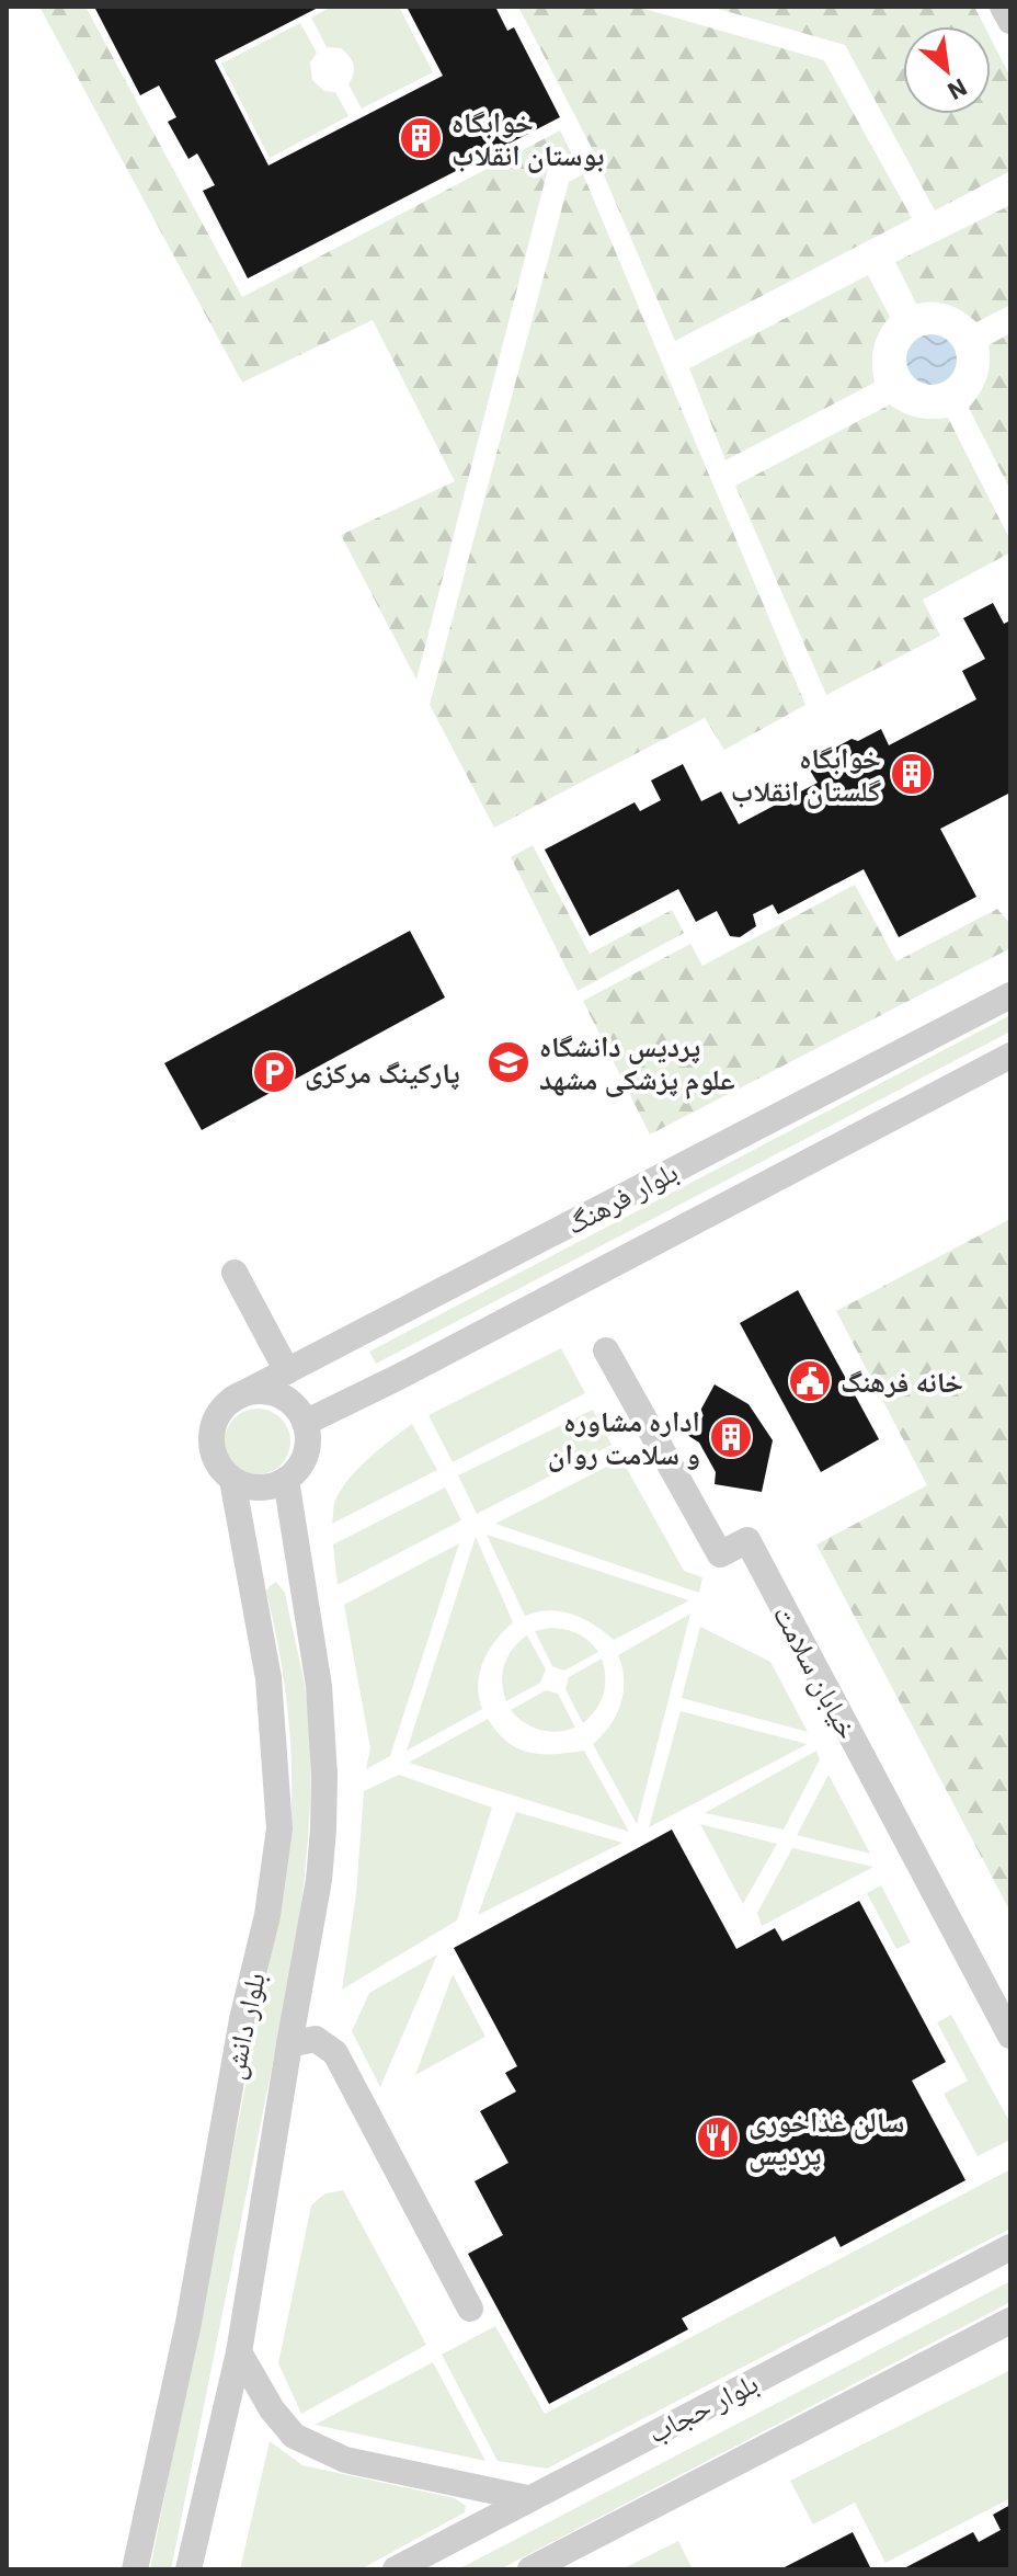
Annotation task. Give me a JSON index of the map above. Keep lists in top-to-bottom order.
{
  "streets": {
    "lane": [
      "بلوار فرهنگ",
      "خیابان سلامت",
      "بلوار دانش",
      "بلوار حجاب"
    ]
  },
  "crossings": [
    ["بلوار فرهنگ", "بلوار دانش"]
  ],
  "places": {
    "building": ["خوابگاه بوستان انقلاب", "خوابگاه گلستان انقلاب", "اداره مشاوره و سلامت روان"],
    "school or university": ["پردیس دانشگاه علوم پزشکی مشهد"],
    "parking": ["پارکینگ مرکزی"],
    "public building": ["خانه فرهنگ"],
    "restaurant": ["سالن غذاخوری پردیس"]
  },
  "north": "bottom right"
}
